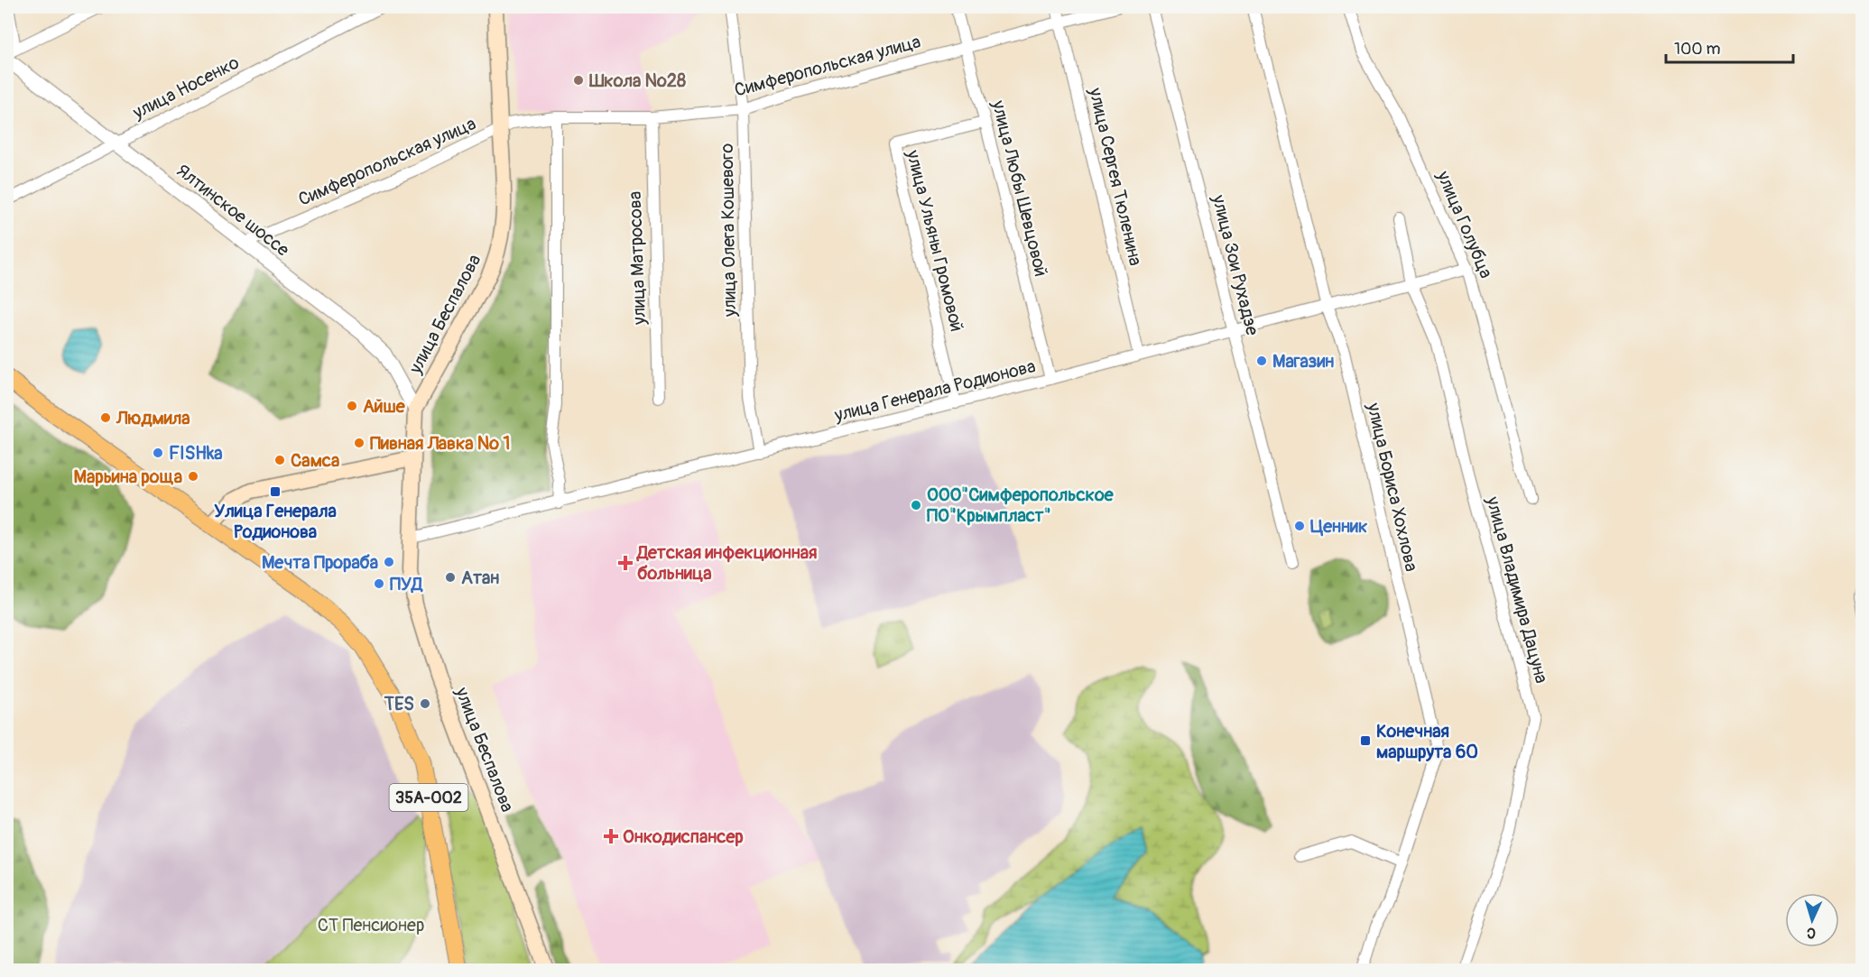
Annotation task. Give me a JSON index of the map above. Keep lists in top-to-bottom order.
{
  "streets": {
    "main road": ["улица Беспалова", "35А-002"],
    "street": [
      "Симферопольская улица",
      "улица Носенко",
      "улица Сергея Тюленина",
      "улица Любы Шевцовой",
      "Ялтинское шоссе",
      "улица Голубца",
      "улица Олега Кошевого",
      "улица Ульяны Громовой",
      "улица Матросова",
      "улица Зои Рухадзе",
      "улица Генерала Родионова",
      "улица Бориса Хохлова",
      "улица Владимира Дацуна"
    ]
  },
  "crossings": [
    ["Симферопольская улица", "улица Сергея Тюленина"],
    ["Симферопольская улица", "улица Любы Шевцовой"],
    ["Симферопольская улица", "Ялтинское шоссе"],
    ["Симферопольская улица", "улица Олега Кошевого"],
    ["Симферопольская улица", "улица Матросова"],
    ["Симферопольская улица", "улица Беспалова"],
    ["улица Носенко", "Ялтинское шоссе"],
    ["улица Сергея Тюленина", "улица Генерала Родионова"],
    ["улица Любы Шевцовой", "улица Ульяны Громовой"],
    ["улица Любы Шевцовой", "улица Генерала Родионова"],
    ["Ялтинское шоссе", "улица Беспалова"],
    ["улица Голубца", "улица Генерала Родионова"],
    ["улица Олега Кошевого", "улица Генерала Родионова"],
    ["улица Ульяны Громовой", "улица Генерала Родионова"],
    ["улица Зои Рухадзе", "улица Генерала Родионова"],
    ["улица Беспалова", "улица Генерала Родионова"],
    ["улица Генерала Родионова", "улица Бориса Хохлова"],
    ["улица Генерала Родионова", "улица Владимира Дацуна"]
  ],
  "parks": ["СТ Пенсионер"],
  "places": {
    "other": [
      "Школа №28",
      "Магазин",
      "Айше",
      "Людмила",
      "Пивная Лавка № 1",
      "FISHka",
      "Самса",
      "Марьина роща",
      "ООО\"Симферопольское ПО\"Крымпласт\"",
      "Ценник",
      "Мечта Прораба",
      "Атан",
      "ПУД",
      "TES"
    ],
    "transit": ["Улица Генерала Родионова", "Конечная маршрута 60"],
    "health": ["Детская инфекционная больница", "Онкодиспансер"]
  },
  "scale_bar": "100 m",
  "north": "bottom"
}
